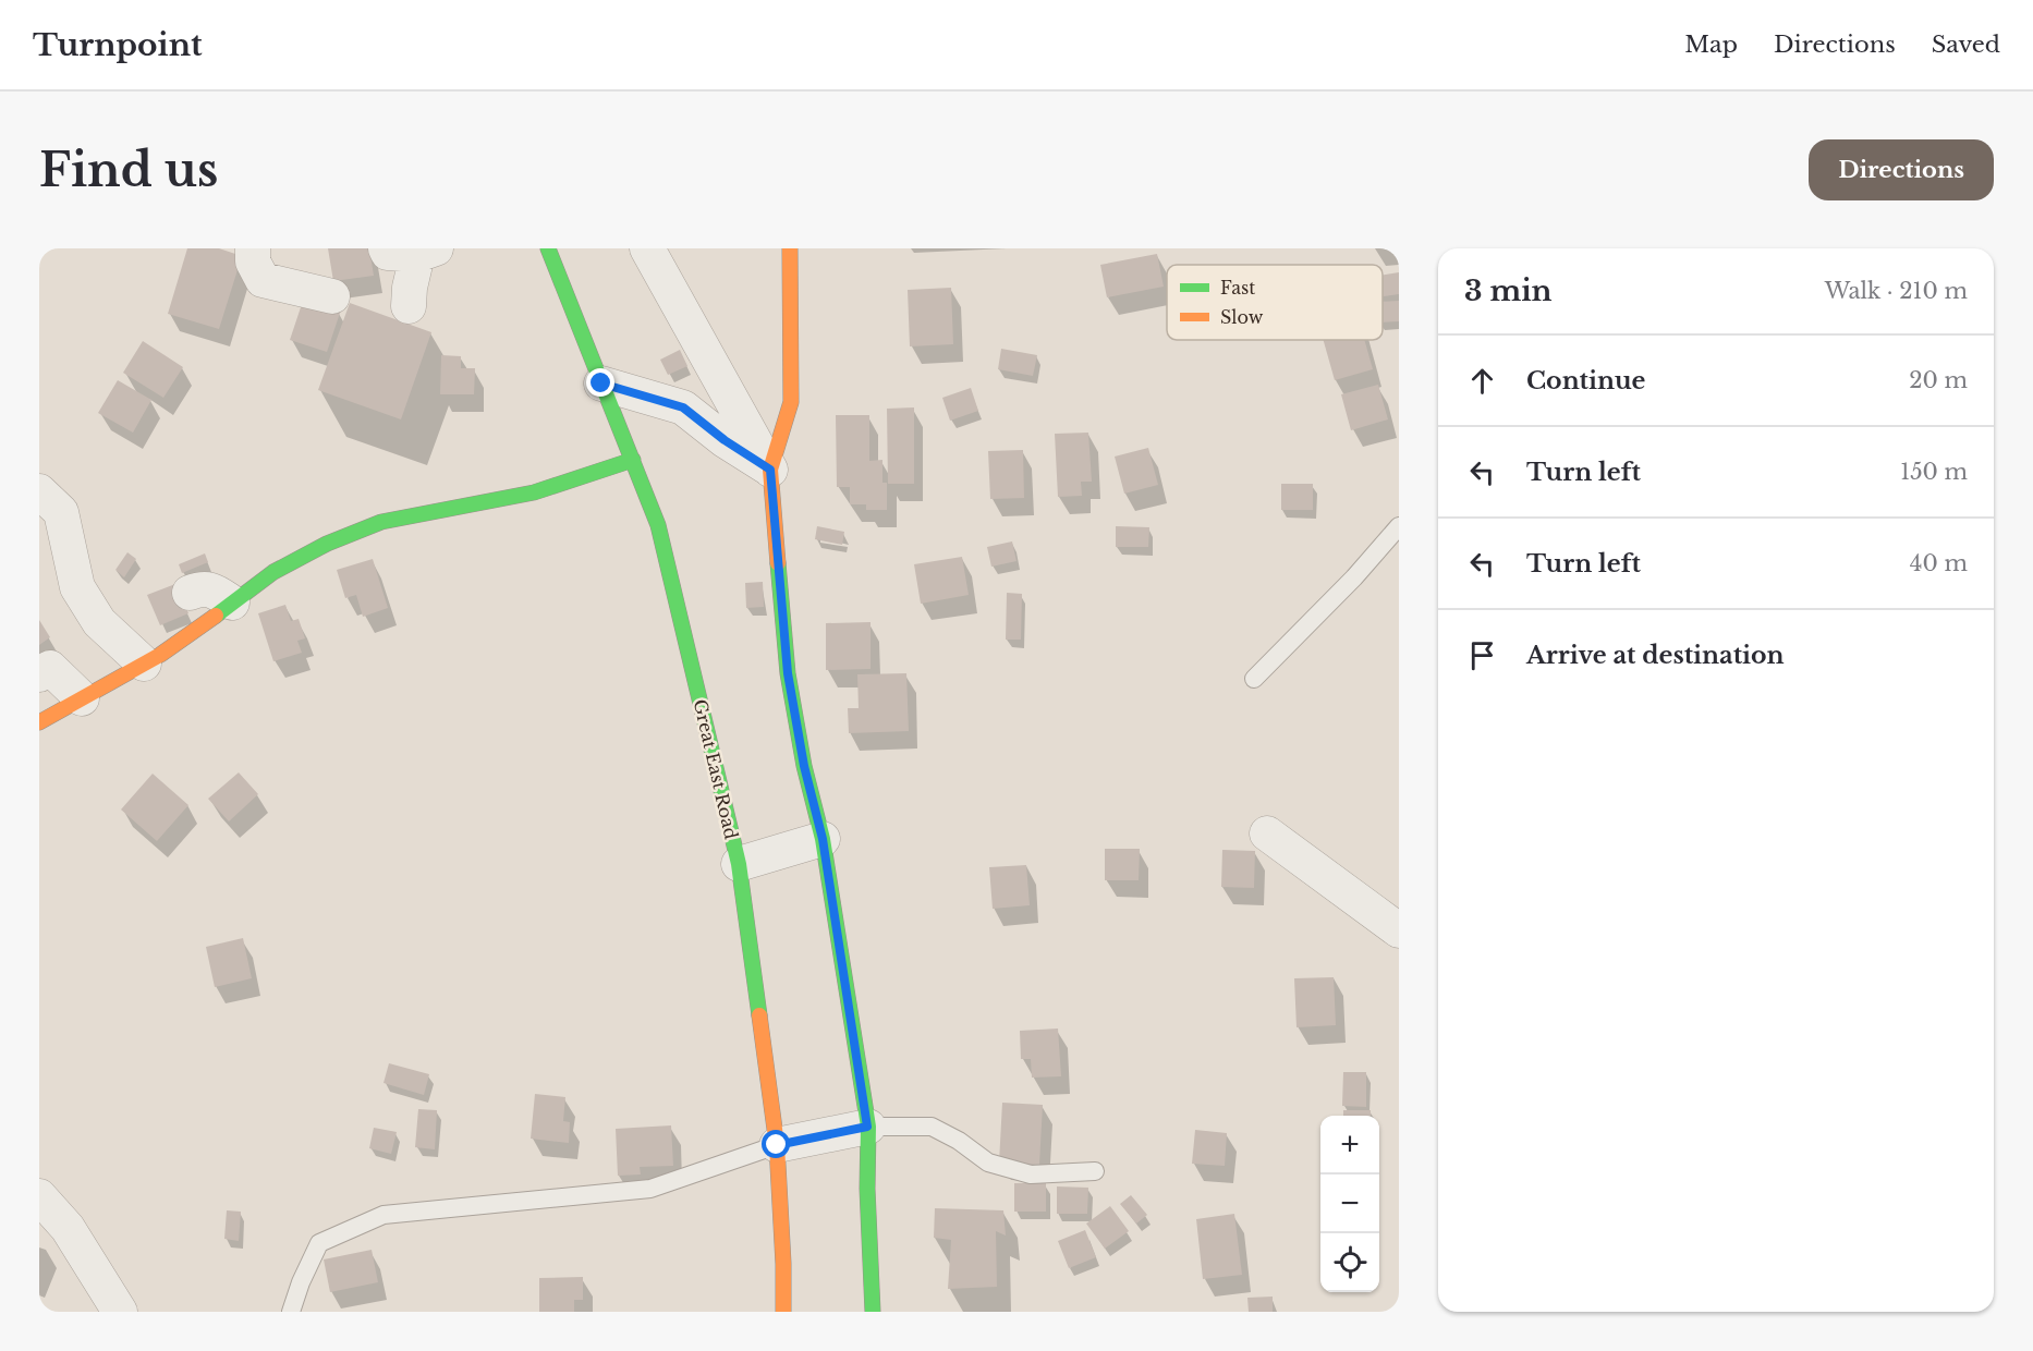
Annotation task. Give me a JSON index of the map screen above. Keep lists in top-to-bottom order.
{
  "streets": {
    "main road": ["Great East Road"]
  },
  "legend": ["Fast", "Slow"],
  "page": {
    "header": "Turnpoint",
    "nav": ["Map", "Directions", "Saved"],
    "buttons": "Directions",
    "title": "Find us",
    "heading": ["3 min", "Walk · 210 m"],
    "list": [
      ["Continue", "20 m"],
      ["Turn left", "150 m"],
      ["Turn left", "40 m"],
      "Arrive at destination"
    ],
    "map_buttons": ["+", "−"]
  }
}
